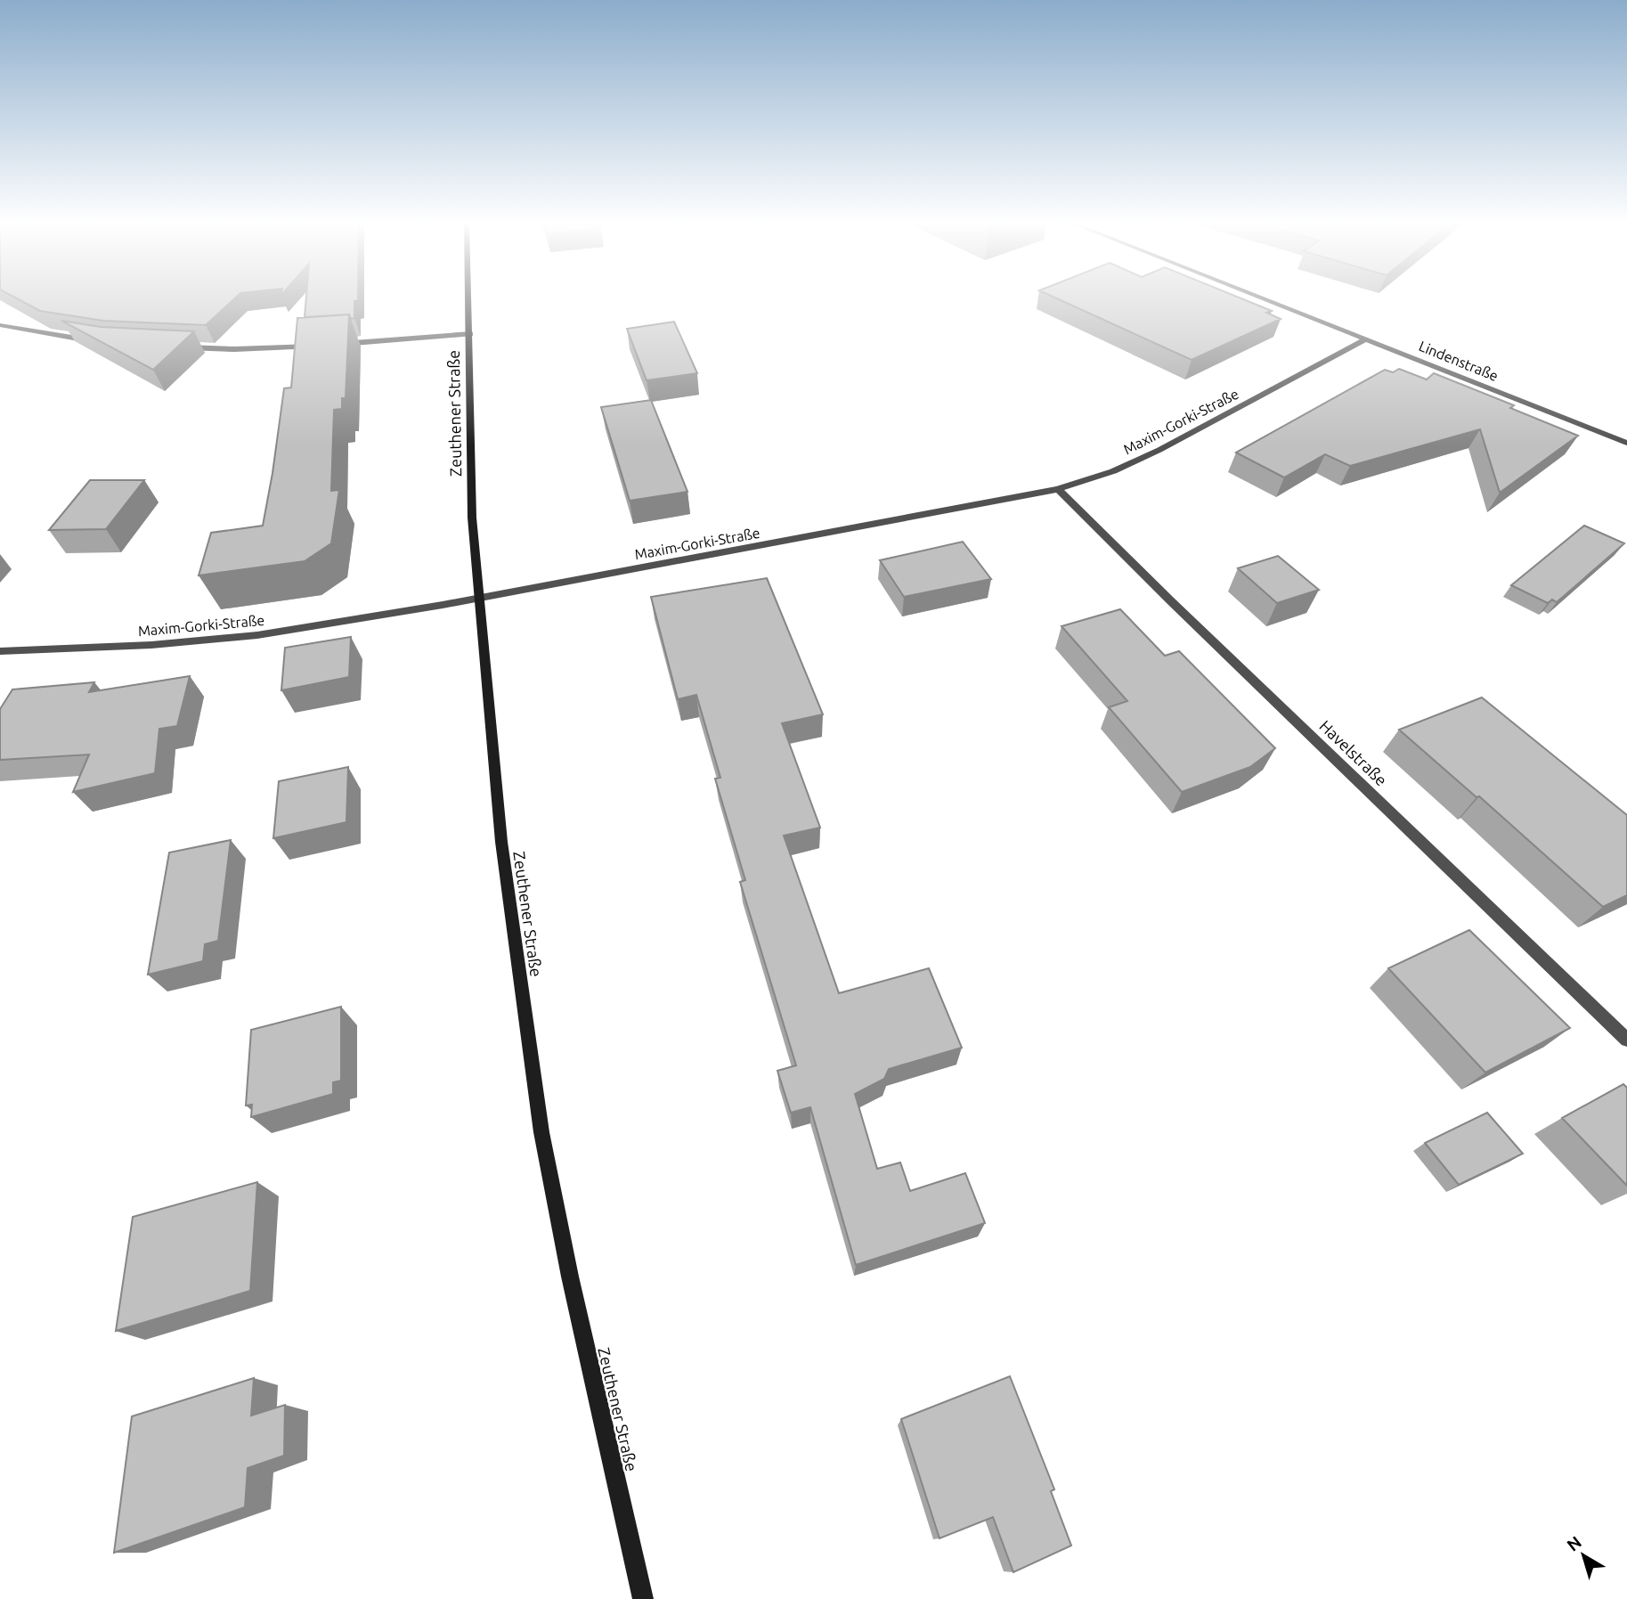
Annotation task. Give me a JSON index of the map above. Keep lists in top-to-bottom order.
{
  "streets": {
    "main road": ["Zeuthener Straße"],
    "street": ["Lindenstraße", "Maxim-Gorki-Straße", "Havelstraße"]
  },
  "crossings": [
    ["Lindenstraße", "Maxim-Gorki-Straße"],
    ["Zeuthener Straße", "Maxim-Gorki-Straße"],
    ["Maxim-Gorki-Straße", "Havelstraße"]
  ],
  "north": "top left"
}
